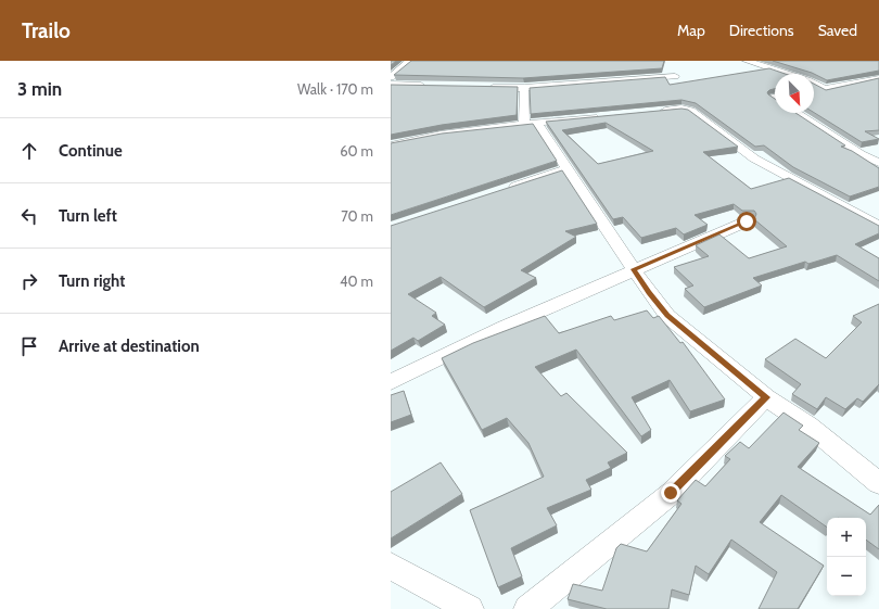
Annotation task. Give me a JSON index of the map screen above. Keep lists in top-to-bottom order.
{
  "north": "bottom right",
  "page": {
    "header": "Trailo",
    "nav": ["Map", "Directions", "Saved"],
    "heading": ["3 min", "Walk · 170 m"],
    "list": [
      ["Continue", "60 m"],
      ["Turn left", "70 m"],
      ["Turn right", "40 m"],
      "Arrive at destination"
    ],
    "map_buttons": ["+", "−"]
  }
}
